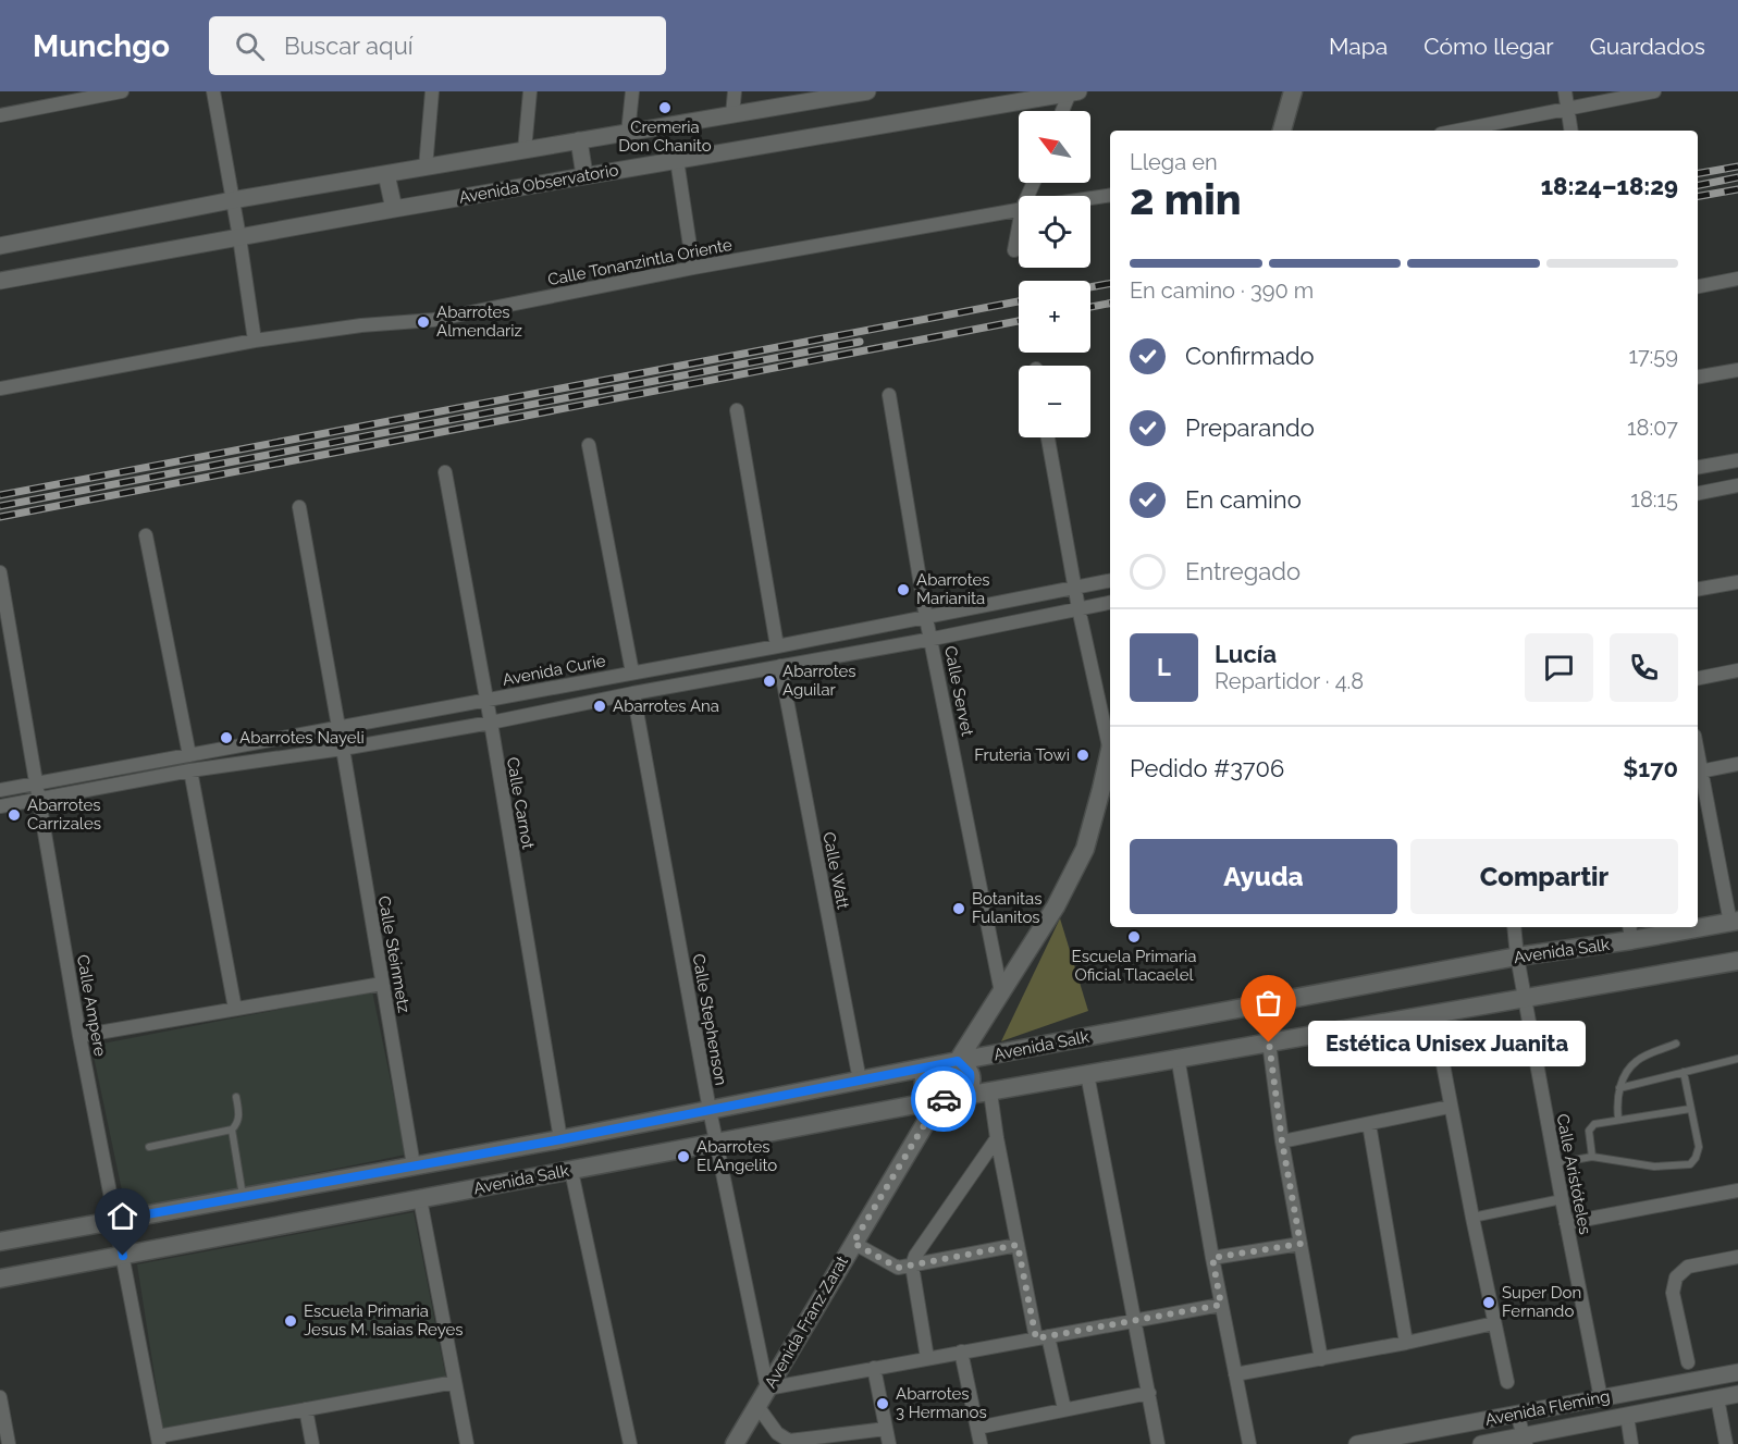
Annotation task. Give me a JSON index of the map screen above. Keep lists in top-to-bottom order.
{
  "streets": {
    "main road": ["Avenida Salk", "Avenida Franz Zarat"],
    "street": [
      "Avenida Observatorio",
      "Calle Tonanzintla Oriente",
      "Avenida Curie",
      "Calle Servet",
      "Calle Carnot",
      "Calle Watt",
      "Calle Steinmetz",
      "Calle Ampere",
      "Calle Stephenson",
      "Calle Aristóteles",
      "Avenida Fleming"
    ]
  },
  "crossings": [
    ["Avenida Curie", "Calle Servet"],
    ["Avenida Curie", "Calle Carnot"],
    ["Avenida Curie", "Calle Ampere"],
    ["Calle Carnot", "Avenida Salk"],
    ["Calle Watt", "Avenida Salk"],
    ["Avenida Salk", "Calle Steinmetz"],
    ["Avenida Salk", "Calle Ampere"],
    ["Avenida Salk", "Calle Stephenson"],
    ["Avenida Salk", "Calle Aristóteles"],
    ["Avenida Salk", "Avenida Franz Zarat"],
    ["Calle Stephenson", "Avenida Franz Zarat"],
    ["Calle Aristóteles", "Avenida Fleming"]
  ],
  "places": [
    "Cremeria Don Chanito",
    "Abarrotes Almendariz",
    "Abarrotes Marianita",
    "Abarrotes Aguilar",
    "Abarrotes Ana",
    "Abarrotes Nayeli",
    "Fruteria Towi",
    "Abarrotes Carrizales",
    "Botanitas Fulanitos",
    "Escuela Primaria Oficial Tlacaelel",
    "Estética Unisex Juanita",
    "Abarrotes El Angelito",
    "Super Don Fernando",
    "Escuela Primaria Jesus M. Isaias Reyes",
    "Abarrotes 3 Hermanos"
  ],
  "north": "top left",
  "page": {
    "header": "Munchgo",
    "search": "Buscar aquí",
    "nav": ["Mapa", "Cómo llegar", "Guardados"],
    "map_buttons": ["+", "−"],
    "heading": ["2 min", "Llega en", "18:24–18:29"],
    "panel": [
      "Lucía",
      "Repartidor · 4.8",
      "Pedido #3706",
      "$170"
    ],
    "bar": "En camino · 390 m",
    "list": [
      ["Confirmado", "17:59"],
      ["Preparando", "18:07"],
      ["En camino", "18:15"],
      "Entregado"
    ],
    "round": "L",
    "buttons": ["Ayuda", "Compartir"],
    "bubble": "Estética Unisex Juanita"
  }
}
